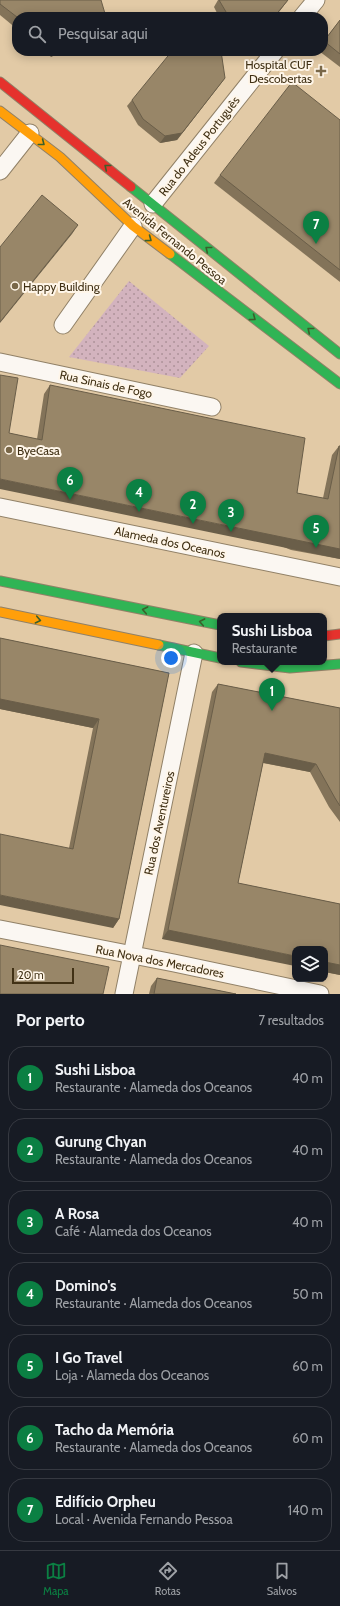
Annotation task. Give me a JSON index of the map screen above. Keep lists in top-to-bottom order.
{
  "streets": {
    "street": [
      "Rua do Adeus Português",
      "Avenida Fernando Pessoa",
      "Rua Sinais de Fogo",
      "Alameda dos Oceanos",
      "Rua dos Aventureiros",
      "Rua Nova dos Mercadores"
    ]
  },
  "crossings": [
    ["Rua do Adeus Português", "Avenida Fernando Pessoa"],
    ["Rua dos Aventureiros", "Rua Nova dos Mercadores"]
  ],
  "places": {
    "health": ["Hospital CUF Descobertas"],
    "other": ["Happy Building", "ByeCasa"]
  },
  "scale_bar": "20 m",
  "page": {
    "search": "Pesquisar aqui",
    "pins": [
      "7",
      "6",
      "4",
      "2",
      "3",
      "5",
      "1"
    ],
    "popup": ["Sushi Lisboa", "Restaurante"],
    "scale": "20 m",
    "heading": ["Por perto", "7 resultados"],
    "list": [
      {
        "mark": "1",
        "name": "Sushi Lisboa",
        "note": "Restaurante · Alameda dos Oceanos",
        "value": "40 m"
      },
      {
        "mark": "2",
        "name": "Gurung Chyan",
        "note": "Restaurante · Alameda dos Oceanos",
        "value": "40 m"
      },
      {
        "mark": "3",
        "name": "A Rosa",
        "note": "Café · Alameda dos Oceanos",
        "value": "40 m"
      },
      {
        "mark": "4",
        "name": "Domino's",
        "note": "Restaurante · Alameda dos Oceanos",
        "value": "50 m"
      },
      {
        "mark": "5",
        "name": "I Go Travel",
        "note": "Loja · Alameda dos Oceanos",
        "value": "60 m"
      },
      {
        "mark": "6",
        "name": "Tacho da Memória",
        "note": "Restaurante · Alameda dos Oceanos",
        "value": "60 m"
      },
      {
        "mark": "7",
        "name": "Edifício Orpheu",
        "note": "Local · Avenida Fernando Pessoa",
        "value": "140 m"
      }
    ],
    "nav": ["Mapa", "Rotas", "Salvos"]
  }
}
